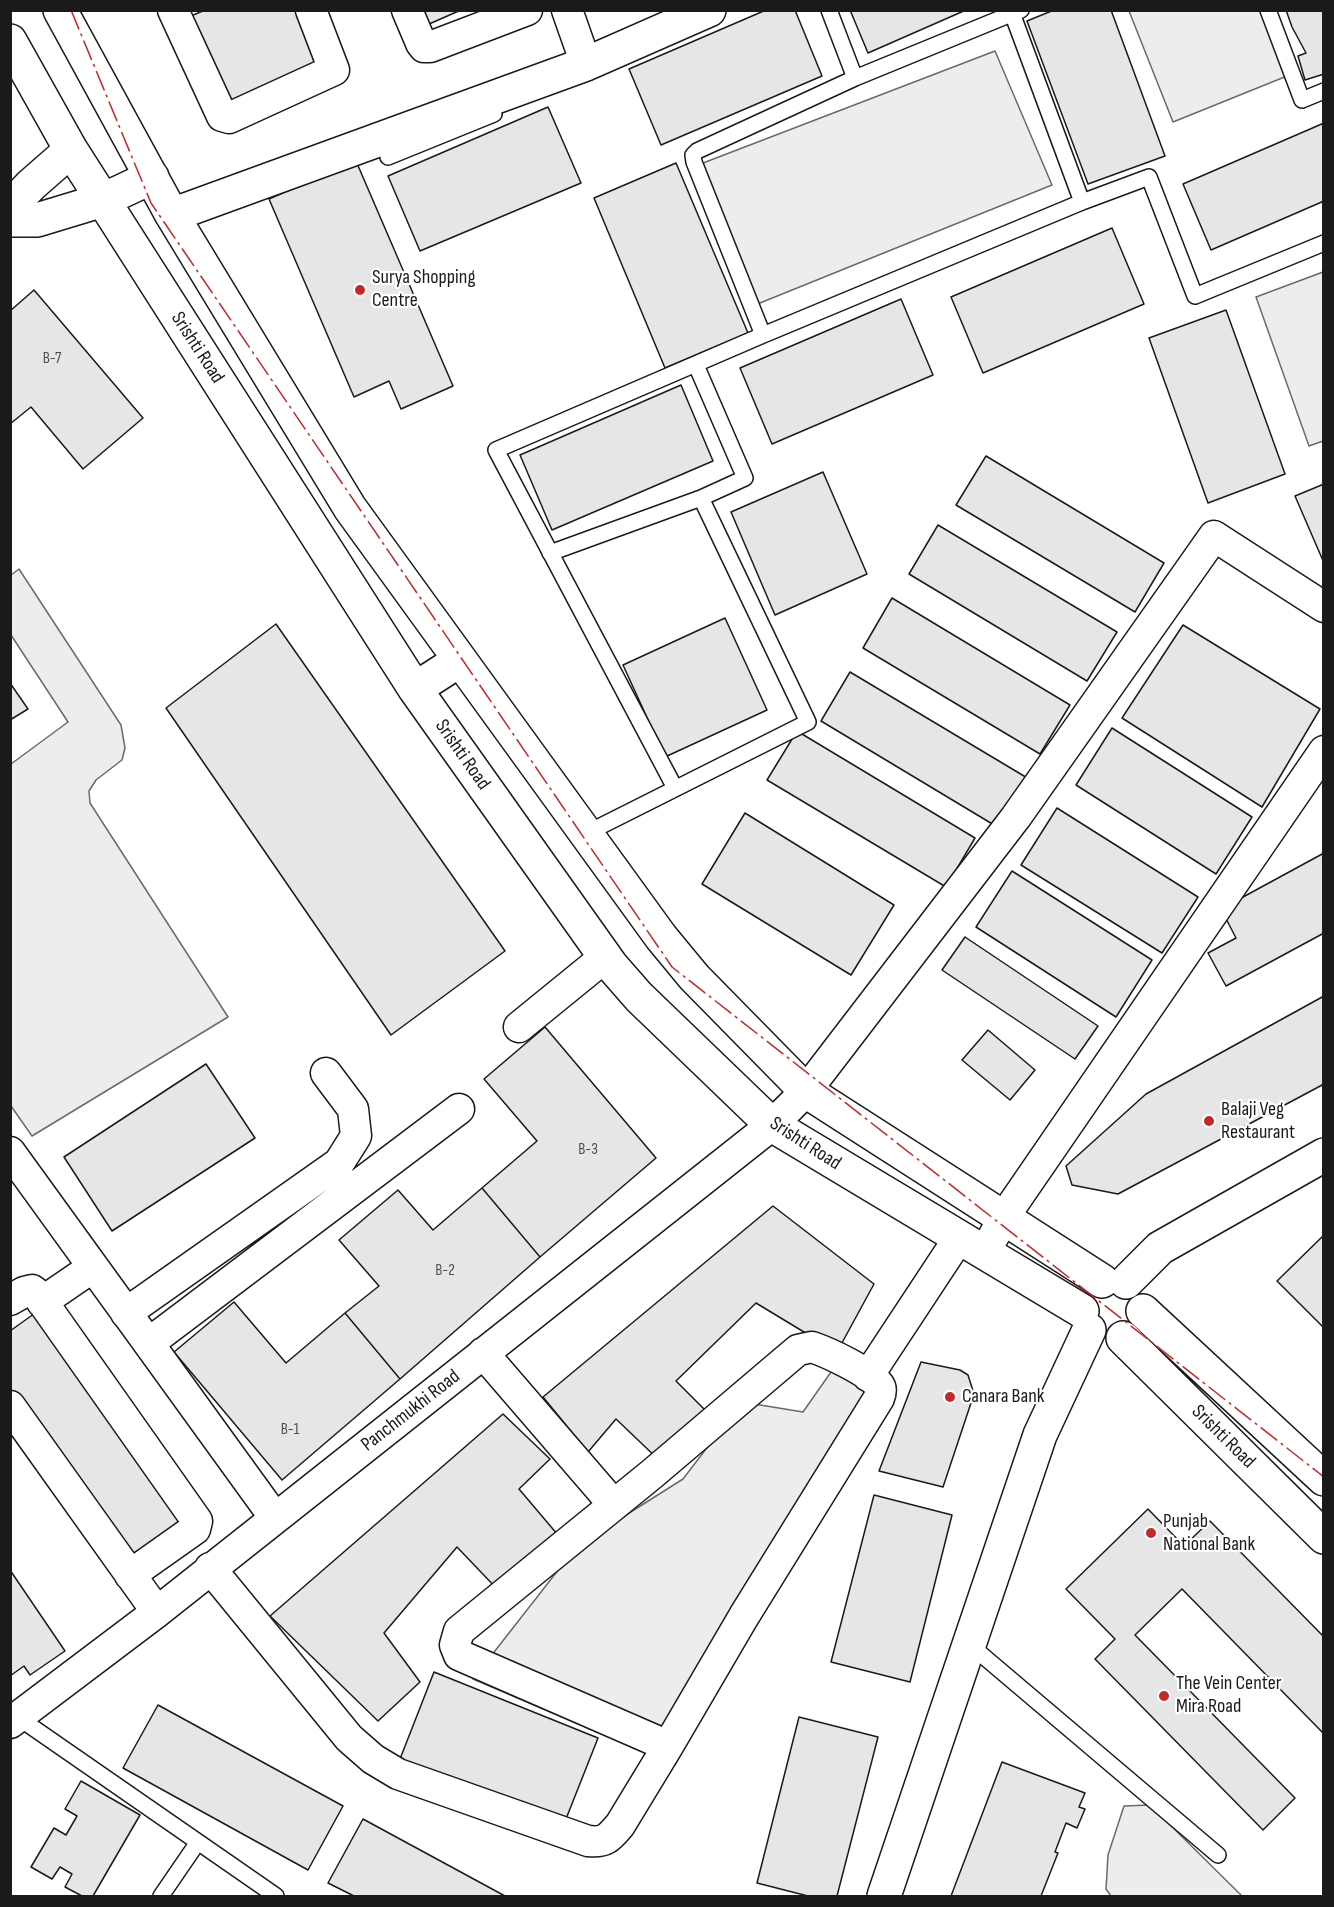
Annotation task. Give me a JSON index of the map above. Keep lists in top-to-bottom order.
{
  "streets": {
    "main road": ["Srishti Road"],
    "street": ["Panchmukhi Road"]
  },
  "crossings": [
    ["Srishti Road", "Panchmukhi Road"]
  ],
  "places": [
    "Surya Shopping Centre",
    "Balaji Veg Restaurant",
    "Canara Bank",
    "Punjab National Bank",
    "The Vein Center Mira Road"
  ],
  "house_numbers": [
    "B-7",
    "B-3",
    "B-2",
    "B-1"
  ]
}
